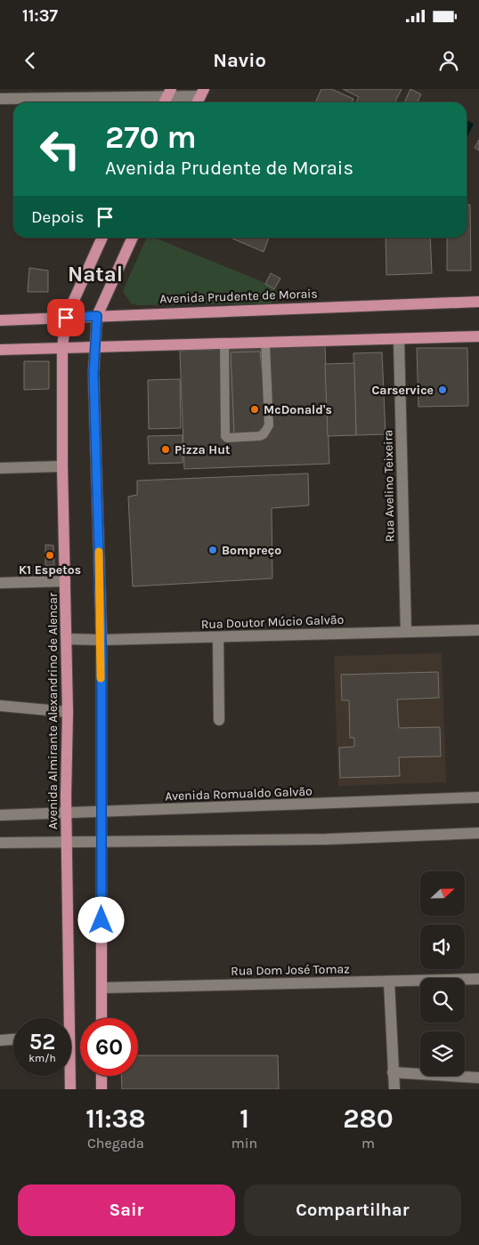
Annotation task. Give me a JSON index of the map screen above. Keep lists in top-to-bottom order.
{
  "streets": {
    "main road": ["Avenida Prudente de Morais", "Avenida Almirante Alexandrino de Alencar"],
    "street": [
      "Rua Avelino Teixeira",
      "Rua Doutor Múcio Galvão",
      "Avenida Romualdo Galvão",
      "Rua Dom José Tomaz"
    ]
  },
  "crossings": [
    ["Avenida Prudente de Morais", "Avenida Almirante Alexandrino de Alencar"],
    ["Rua Avelino Teixeira", "Rua Doutor Múcio Galvão"],
    ["Rua Doutor Múcio Galvão", "Avenida Almirante Alexandrino de Alencar"],
    ["Avenida Almirante Alexandrino de Alencar", "Avenida Romualdo Galvão"]
  ],
  "districts": ["Natal"],
  "places": [
    "Carservice",
    "McDonald's",
    "Pizza Hut",
    "Bompreço",
    "K1 Espetos"
  ],
  "north": "right",
  "page": {
    "status": "11:37",
    "header": "Navio",
    "turn": ["270 m", "Avenida Prudente de Morais"],
    "then": "Depois",
    "speed": "52 km/h",
    "limit": "60",
    "eta": [
      "11:38",
      "Chegada",
      "1",
      "min",
      "280",
      "m"
    ],
    "buttons": ["Sair", "Compartilhar"]
  }
}
